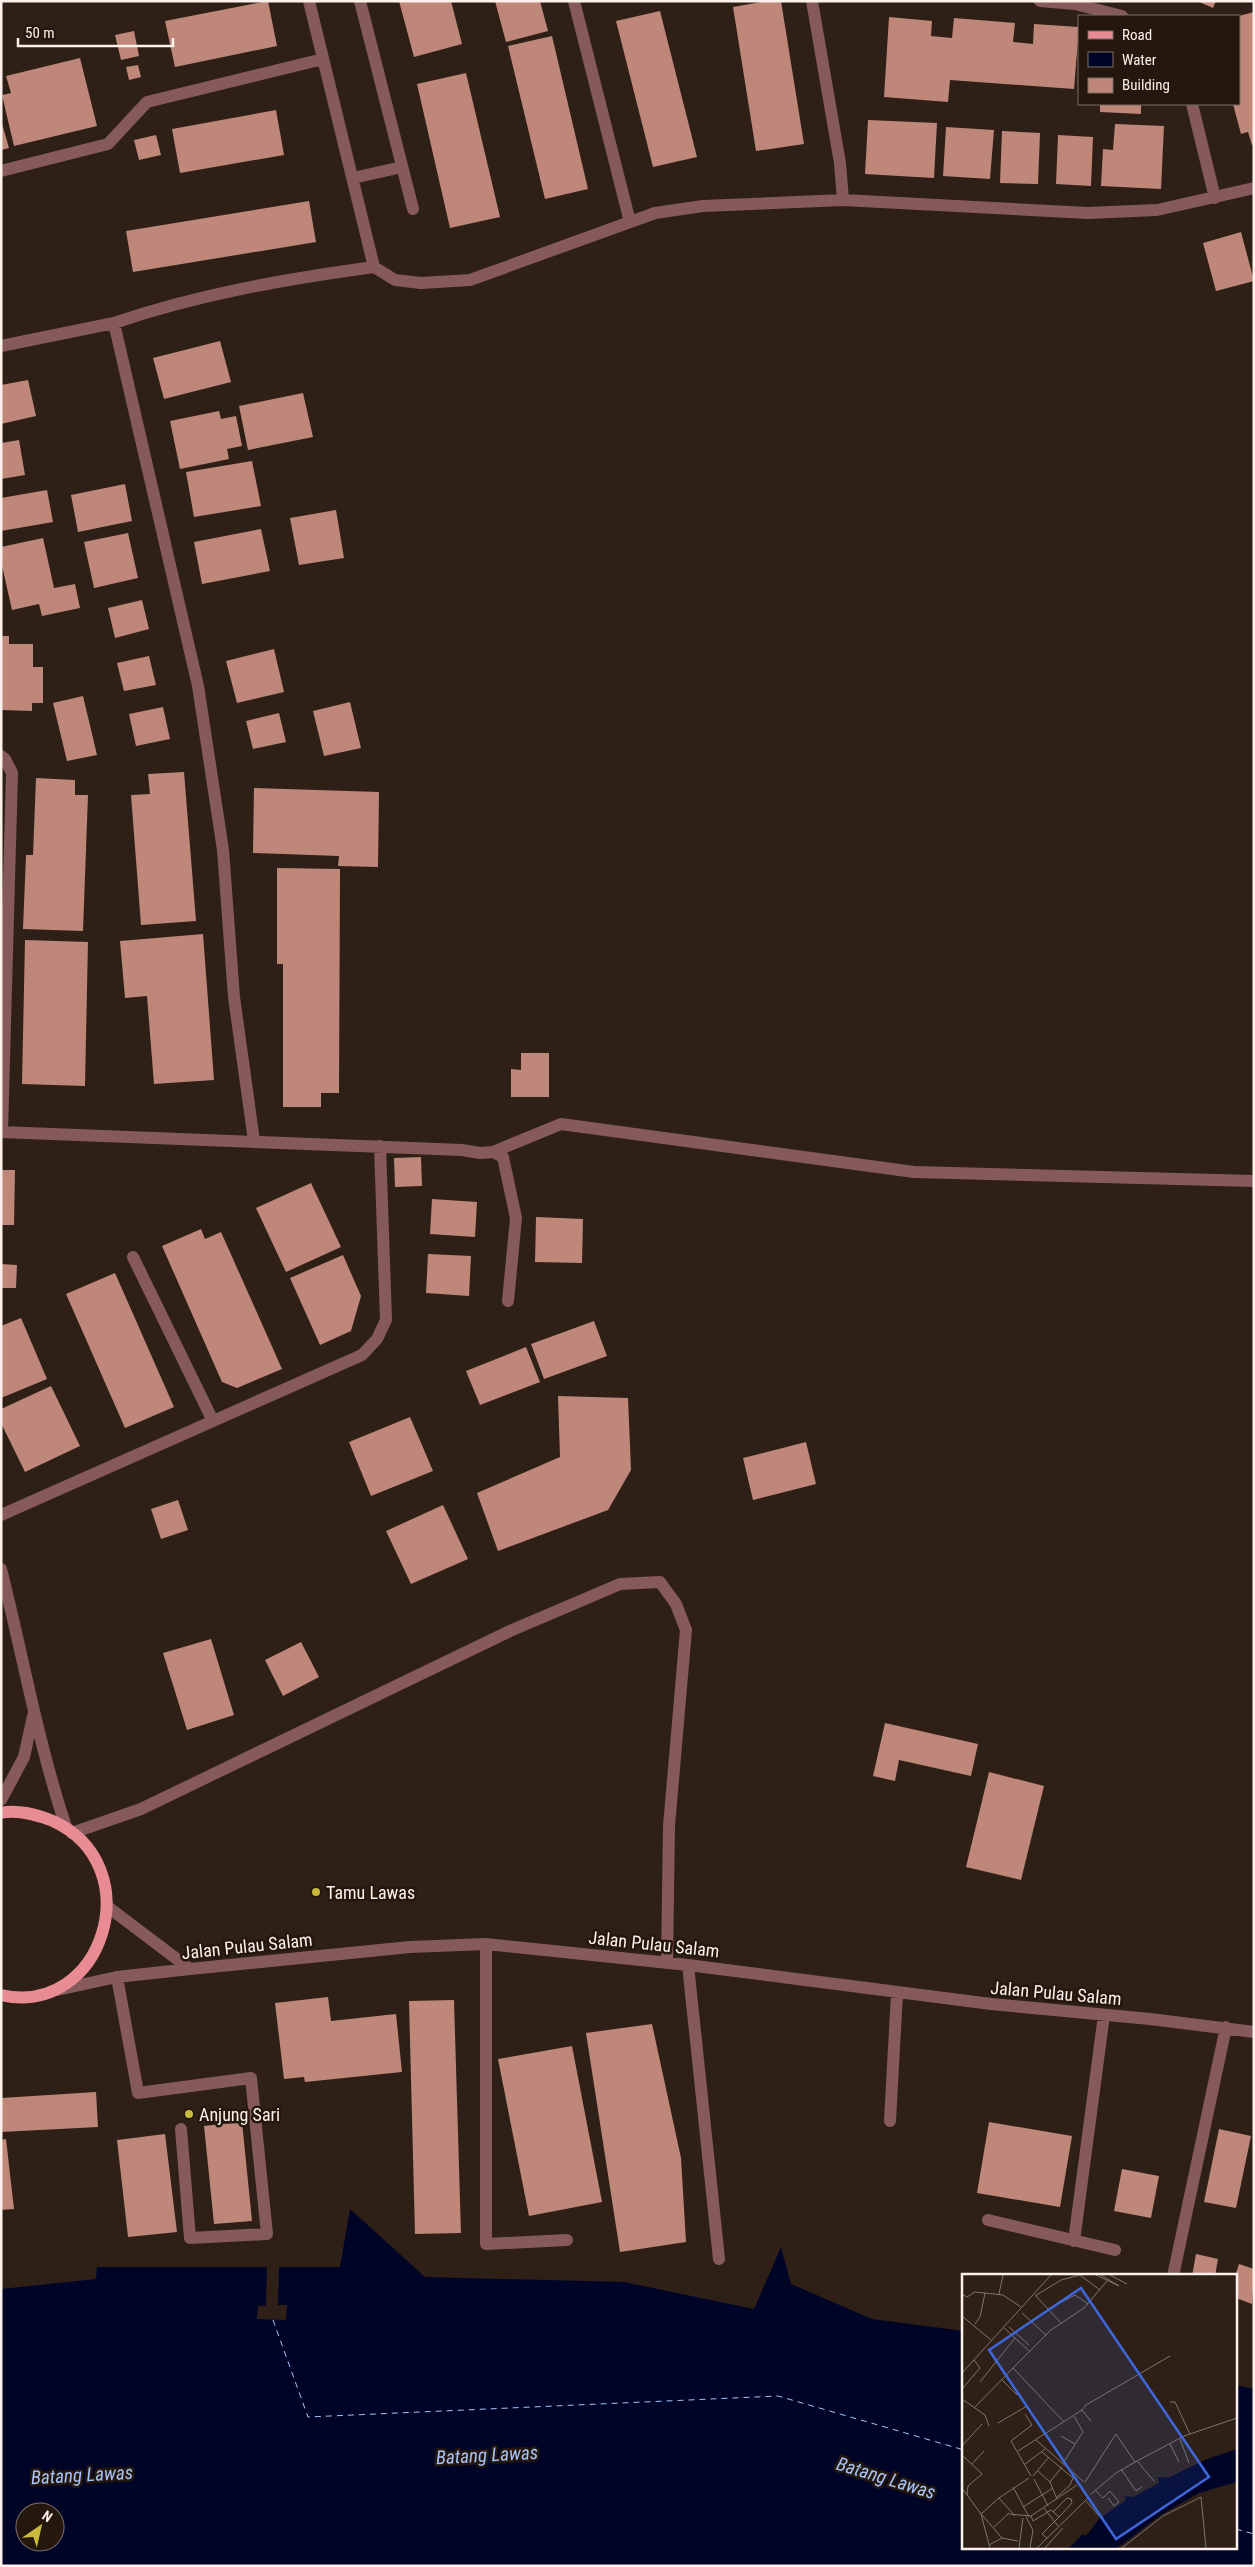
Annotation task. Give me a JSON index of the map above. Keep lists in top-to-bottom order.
{
  "streets": {
    "street": ["Jalan Pulau Salam"]
  },
  "water": ["Batang Lawas"],
  "places": ["Tamu Lawas", "Anjung Sari"],
  "legend": ["Road", "Water", "Building"],
  "scale_bar": "50 m",
  "north": "top right"
}
